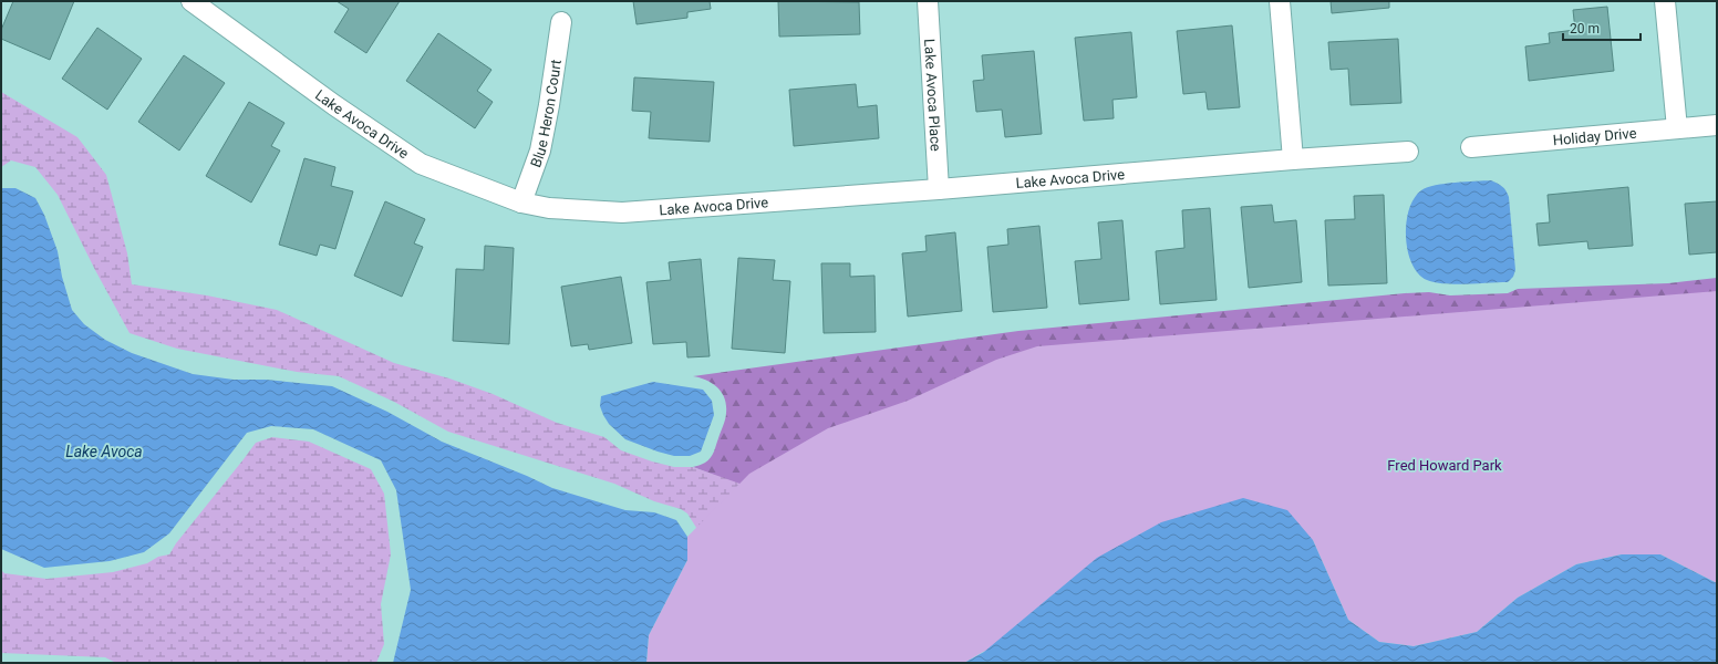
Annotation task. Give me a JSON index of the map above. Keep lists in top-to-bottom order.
{
  "streets": {
    "street": [
      "Lake Avoca Place",
      "Blue Heron Court",
      "Lake Avoca Drive",
      "Holiday Drive"
    ]
  },
  "crossings": [
    ["Lake Avoca Place", "Lake Avoca Drive"],
    ["Blue Heron Court", "Lake Avoca Drive"]
  ],
  "water": ["Lake Avoca"],
  "parks": ["Fred Howard Park"],
  "scale_bar": "20 m"
}
